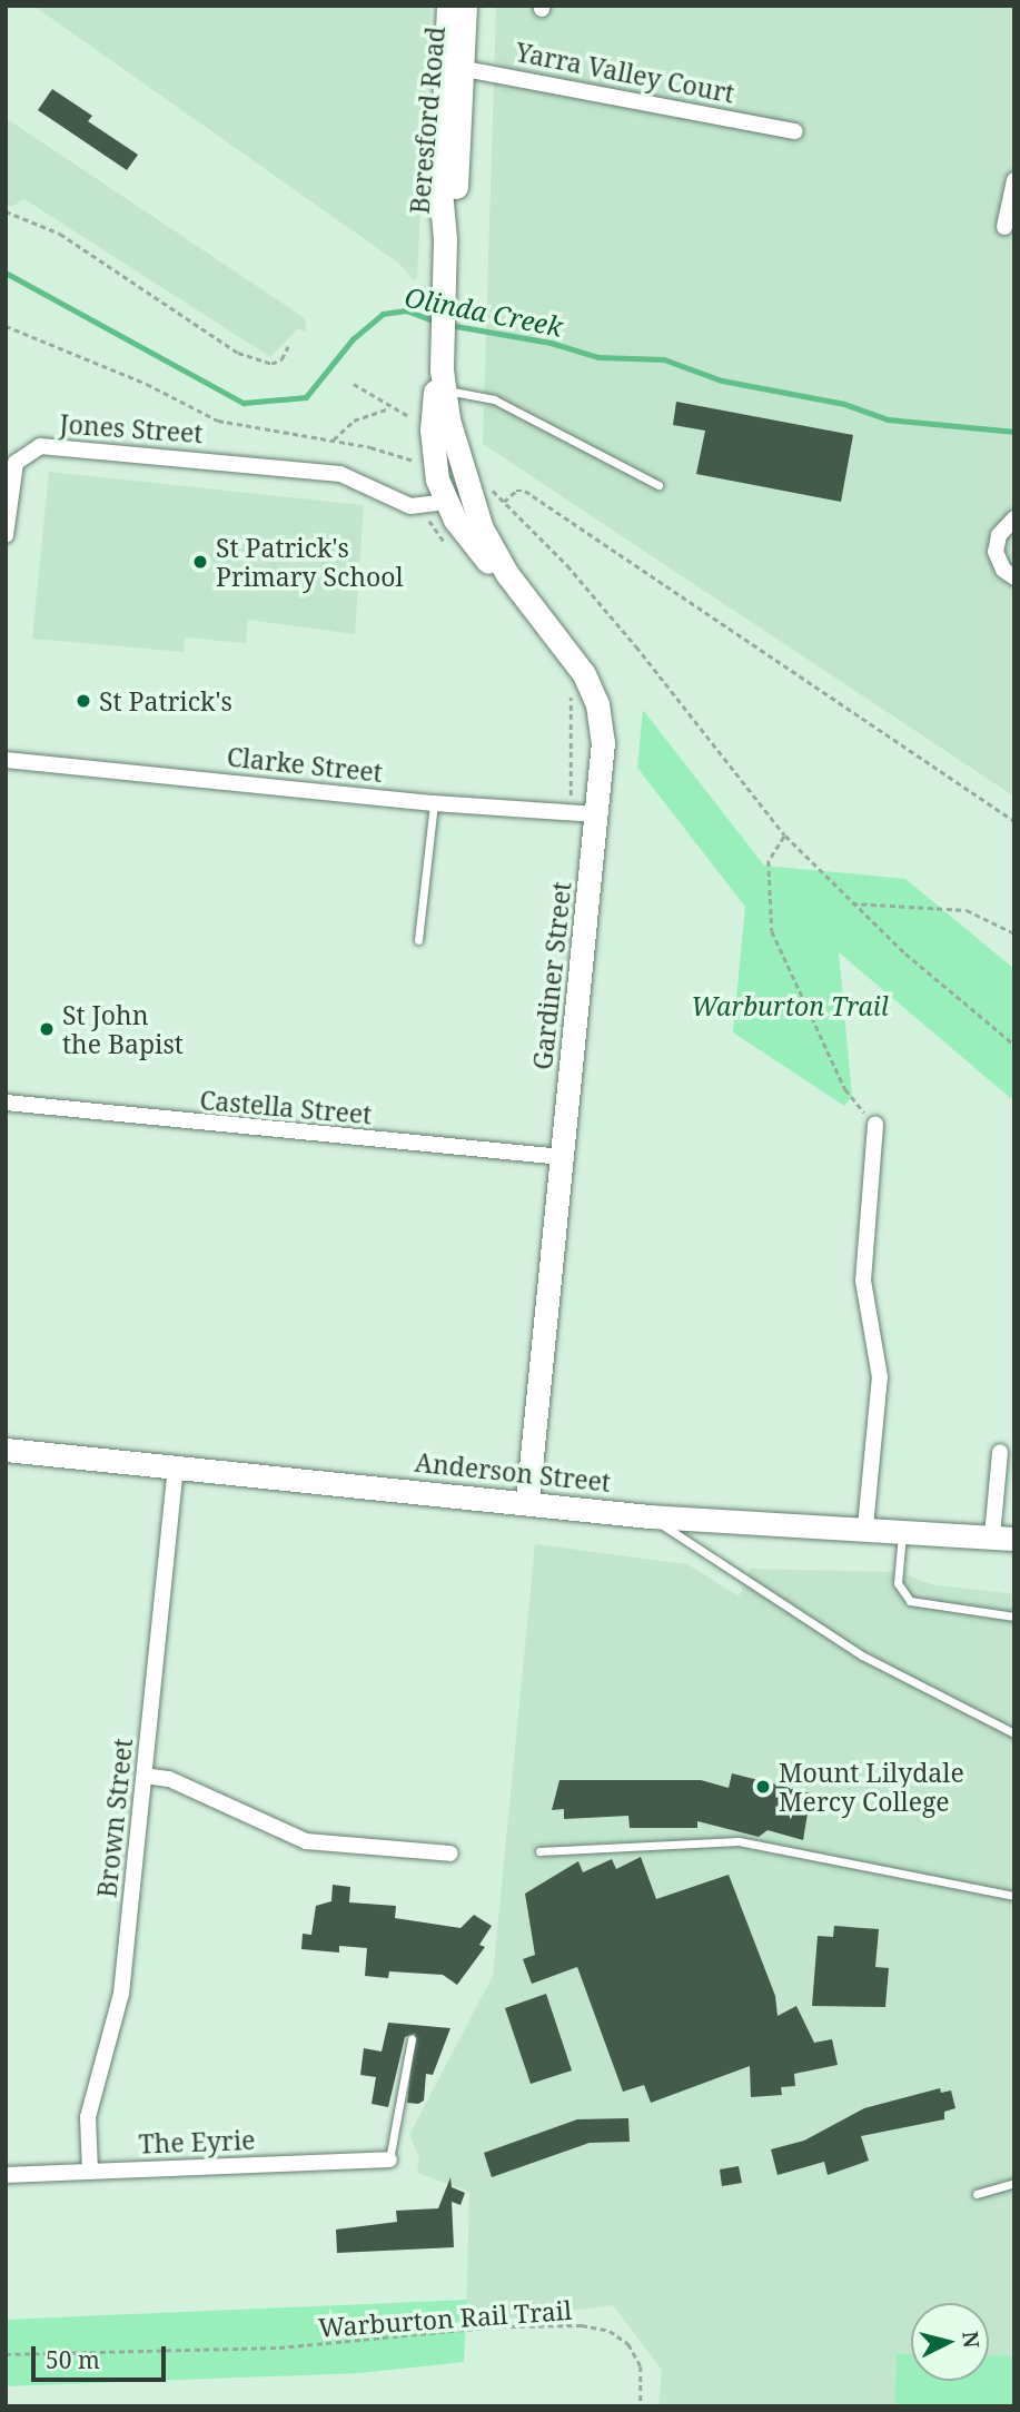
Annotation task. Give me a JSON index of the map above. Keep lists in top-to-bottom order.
{
  "streets": {
    "main road": ["Beresford Road", "Gardiner Street", "Anderson Street"],
    "street": [
      "Yarra Valley Court",
      "Jones Street",
      "Clarke Street",
      "Castella Street",
      "Brown Street",
      "The Eyrie"
    ],
    "path": ["Warburton Rail Trail"]
  },
  "crossings": [
    ["Yarra Valley Court", "Beresford Road"],
    ["Beresford Road", "Jones Street"],
    ["Beresford Road", "Gardiner Street"],
    ["Clarke Street", "Gardiner Street"],
    ["Gardiner Street", "Castella Street"],
    ["Gardiner Street", "Anderson Street"],
    ["Anderson Street", "Brown Street"],
    ["Brown Street", "The Eyrie"]
  ],
  "water": ["Olinda Creek"],
  "parks": ["Warburton Trail"],
  "places": [
    "St Patrick's Primary School",
    "St Patrick's",
    "St John the Bapist",
    "Mount Lilydale Mercy College"
  ],
  "scale_bar": "50 m",
  "north": "right"
}
